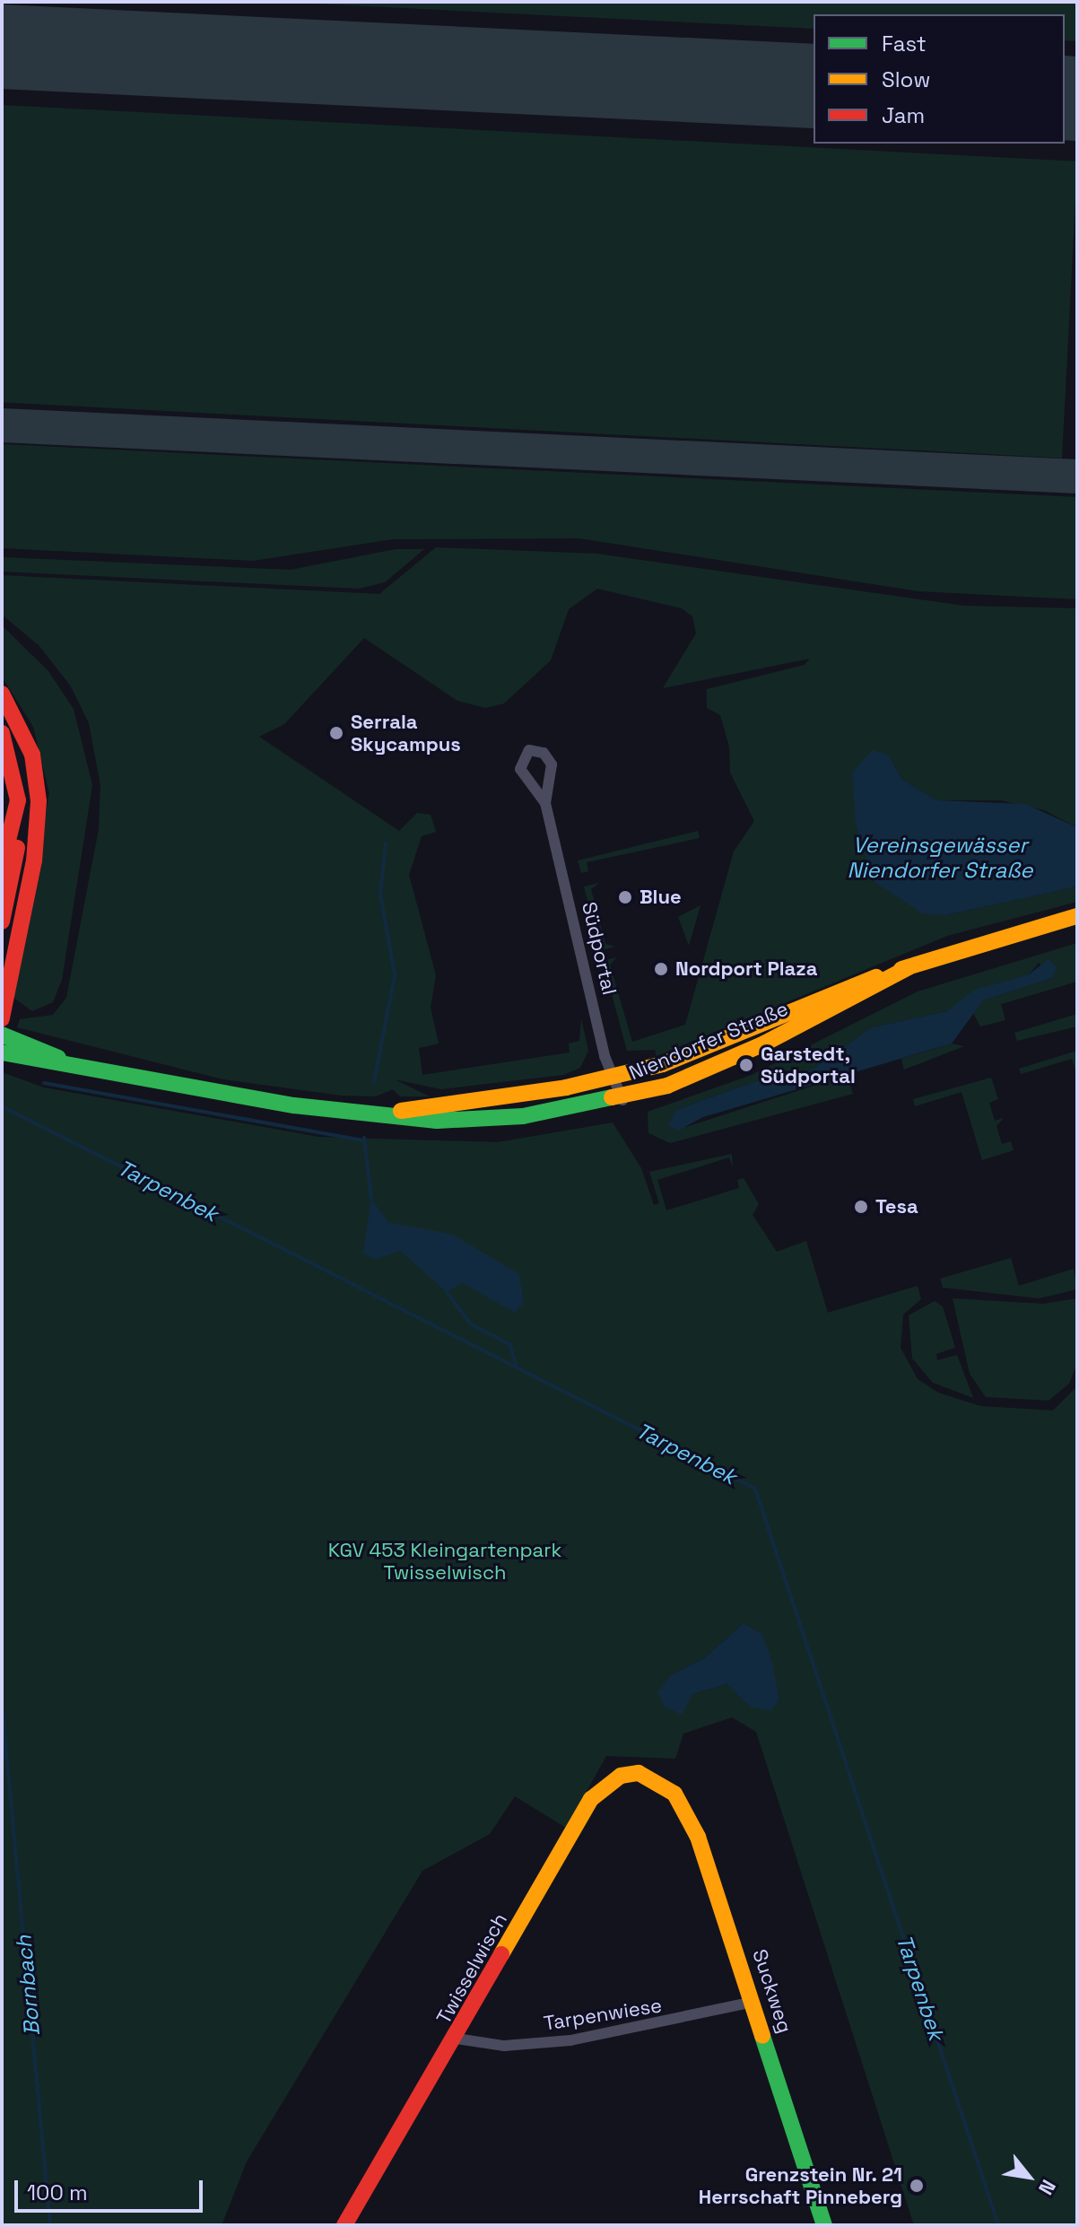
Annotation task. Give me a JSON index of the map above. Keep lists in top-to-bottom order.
{
  "streets": {
    "main road": ["Niendorfer Straße", "Twisselwisch", "Suckweg"],
    "street": ["Südportal", "Tarpenwiese"]
  },
  "crossings": [
    ["Südportal", "Niendorfer Straße"],
    ["Twisselwisch", "Suckweg"],
    ["Twisselwisch", "Tarpenwiese"],
    ["Suckweg", "Tarpenwiese"]
  ],
  "water": ["Vereinsgewässer Niendorfer Straße", "Tarpenbek", "Bornbach"],
  "parks": ["KGV 453 Kleingartenpark Twisselwisch"],
  "places": [
    "Serrala Skycampus",
    "Blue",
    "Nordport Plaza",
    "Garstedt, Südportal",
    "Tesa",
    "Grenzstein Nr. 21 Herrschaft Pinneberg"
  ],
  "legend": ["Fast", "Slow", "Jam"],
  "scale_bar": "100 m",
  "north": "bottom right"
}
